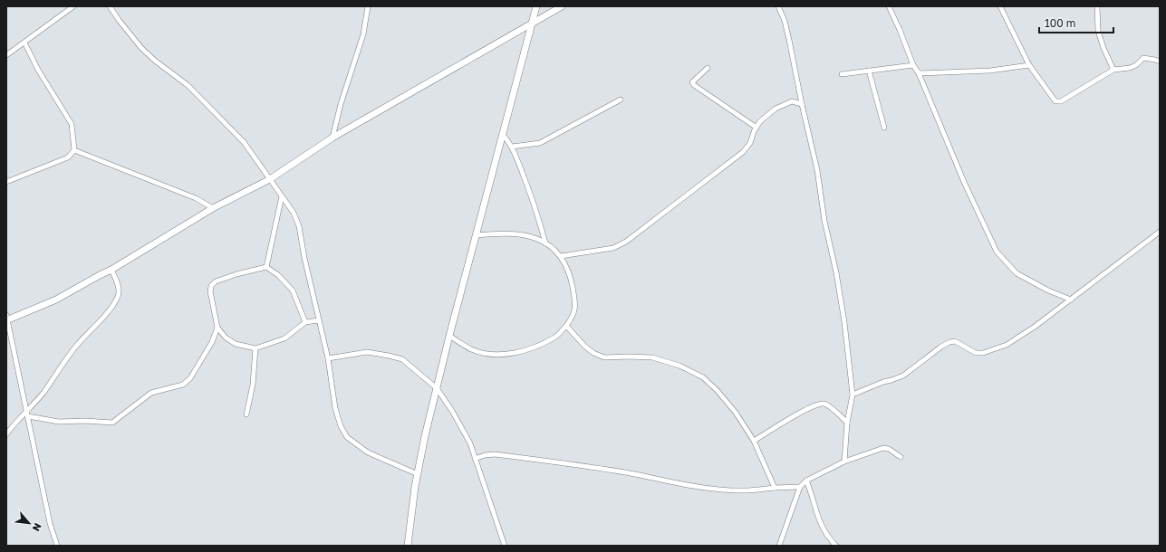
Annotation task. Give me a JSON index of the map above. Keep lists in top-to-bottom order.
{
  "scale_bar": "100 m",
  "north": "bottom right"
}
